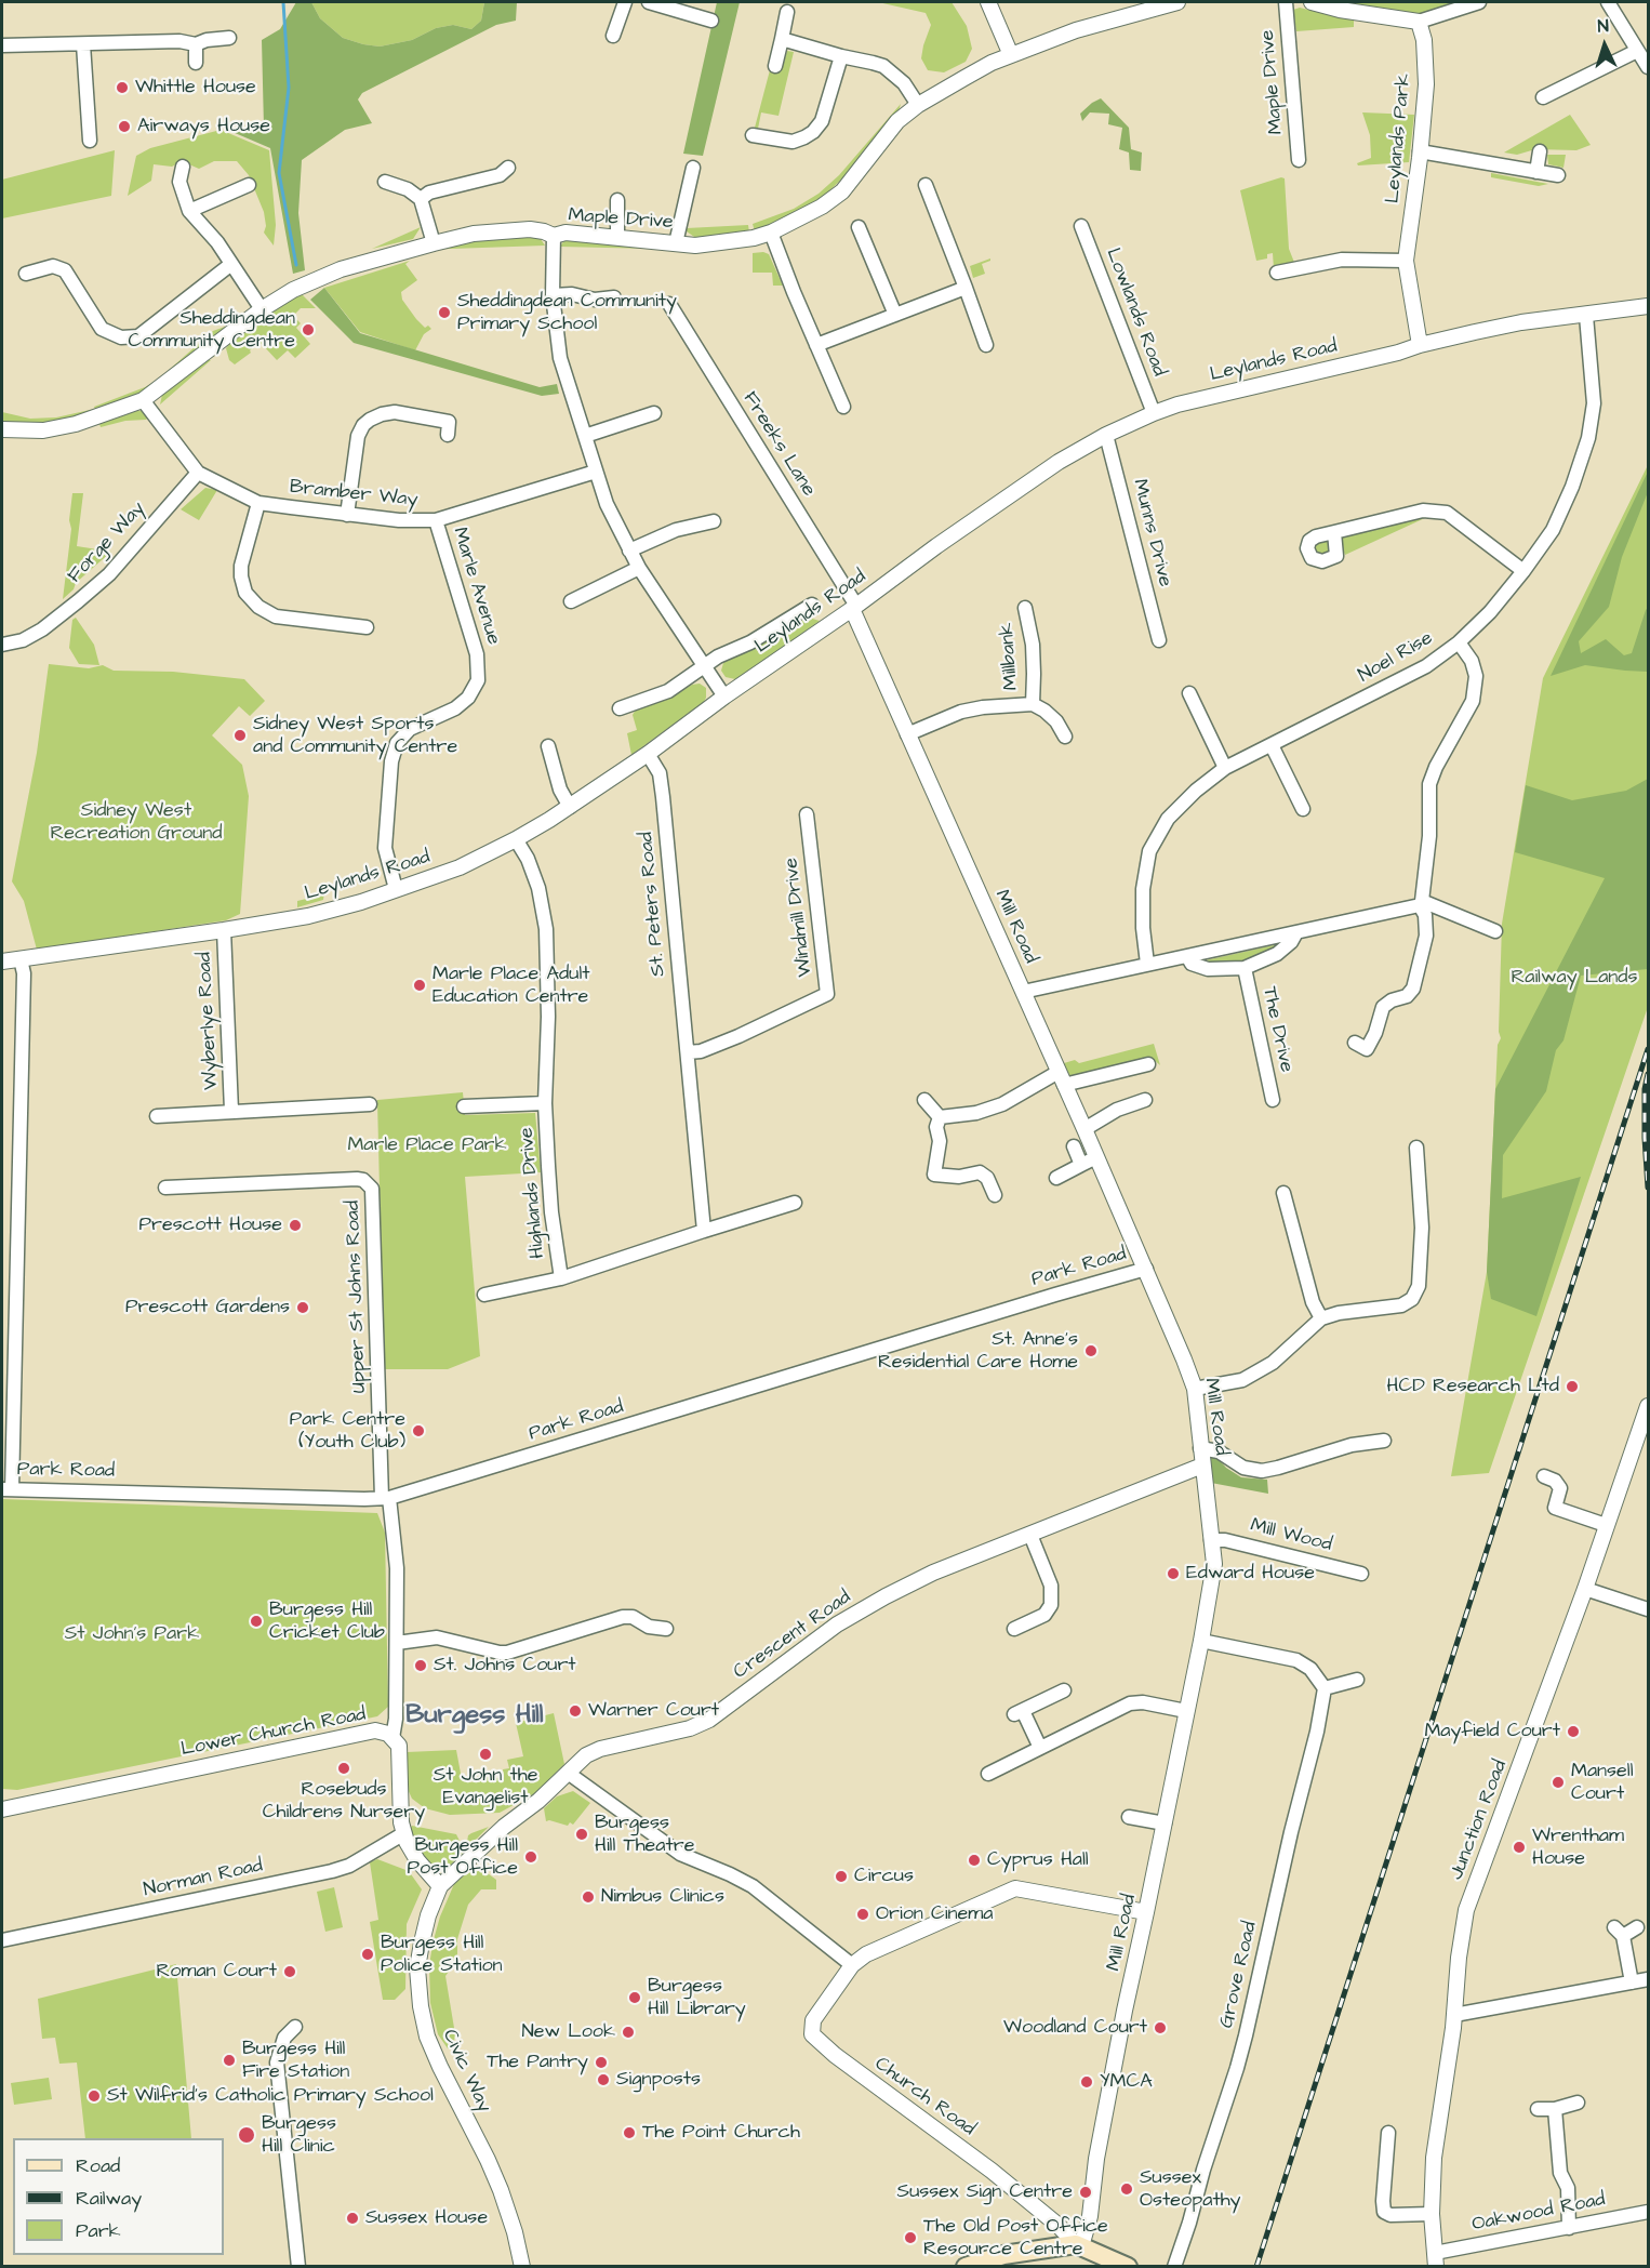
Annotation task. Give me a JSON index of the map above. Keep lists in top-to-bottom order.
{
  "streets": {
    "street": [
      "Maple Drive",
      "Leylands Park",
      "Lowlands Road",
      "Leylands Road",
      "Freeks Lane",
      "Bramber Way",
      "Munns Drive",
      "Forge Way",
      "Marle Avenue",
      "Millbank",
      "Noel Rise",
      "St. Peters Road",
      "Windmill Drive",
      "Mill Road",
      "Wyberlye Road",
      "The Drive",
      "Highlands Drive",
      "Park Road",
      "Upper St Johns Road",
      "Mill Wood",
      "Crescent Road",
      "Lower Church Road",
      "Junction Road",
      "Norman Road",
      "Grove Road",
      "Civic Way",
      "Church Road",
      "Oakwood Road"
    ]
  },
  "crossings": [
    ["Maple Drive", "Bramber Way"],
    ["Leylands Park", "Leylands Road"],
    ["Lowlands Road", "Leylands Road"],
    ["Leylands Road", "Freeks Lane"],
    ["Leylands Road", "Munns Drive"],
    ["Leylands Road", "Marle Avenue"],
    ["Leylands Road", "Noel Rise"],
    ["Leylands Road", "St. Peters Road"],
    ["Leylands Road", "Mill Road"],
    ["Leylands Road", "Wyberlye Road"],
    ["Leylands Road", "Highlands Drive"],
    ["Freeks Lane", "Mill Road"],
    ["Bramber Way", "Forge Way"],
    ["Bramber Way", "Marle Avenue"],
    ["Millbank", "Mill Road"],
    ["St. Peters Road", "Windmill Drive"],
    ["Mill Road", "Park Road"],
    ["Mill Road", "Mill Wood"],
    ["Mill Road", "Crescent Road"],
    ["Mill Road", "Church Road"],
    ["Park Road", "Upper St Johns Road"],
    ["Crescent Road", "Lower Church Road"],
    ["Crescent Road", "Civic Way"],
    ["Lower Church Road", "Norman Road"],
    ["Lower Church Road", "Civic Way"],
    ["Junction Road", "Oakwood Road"]
  ],
  "districts": ["Burgess Hill"],
  "parks": [
    "Sidney West Recreation Ground",
    "Railway Lands",
    "Marle Place Park",
    "St John's Park"
  ],
  "places": [
    "Whittle House",
    "Airways House",
    "Sheddingdean Community Primary School",
    "Sheddingdean Community Centre",
    "Sidney West Sports and Community Centre",
    "Marle Place Adult Education Centre",
    "Prescott House",
    "Prescott Gardens",
    "St. Anne's Residential Care Home",
    "HCD Research Ltd",
    "Park Centre (Youth Club)",
    "Edward House",
    "Burgess Hill Cricket Club",
    "St. Johns Court",
    "Warner Court",
    "Mayfield Court",
    "St John the Evangelist",
    "Rosebuds Childrens Nursery",
    "Mansell Court",
    "Burgess Hill Theatre",
    "Wrentham House",
    "Burgess Hill Post Office",
    "Cyprus Hall",
    "Circus",
    "Nimbus Clinics",
    "Orion Cinema",
    "Burgess Hill Police Station",
    "Roman Court",
    "Burgess Hill Library",
    "Woodland Court",
    "New Look",
    "Burgess Hill Fire Station",
    "The Pantry",
    "Signposts",
    "YMCA",
    "St Wilfrid's Catholic Primary School",
    "The Point Church",
    "Burgess Hill Clinic",
    "Sussex Osteopathy",
    "Sussex Sign Centre",
    "Sussex House",
    "The Old Post Office Resource Centre"
  ],
  "legend": ["Road", "Railway", "Park"],
  "north": "top"
}
